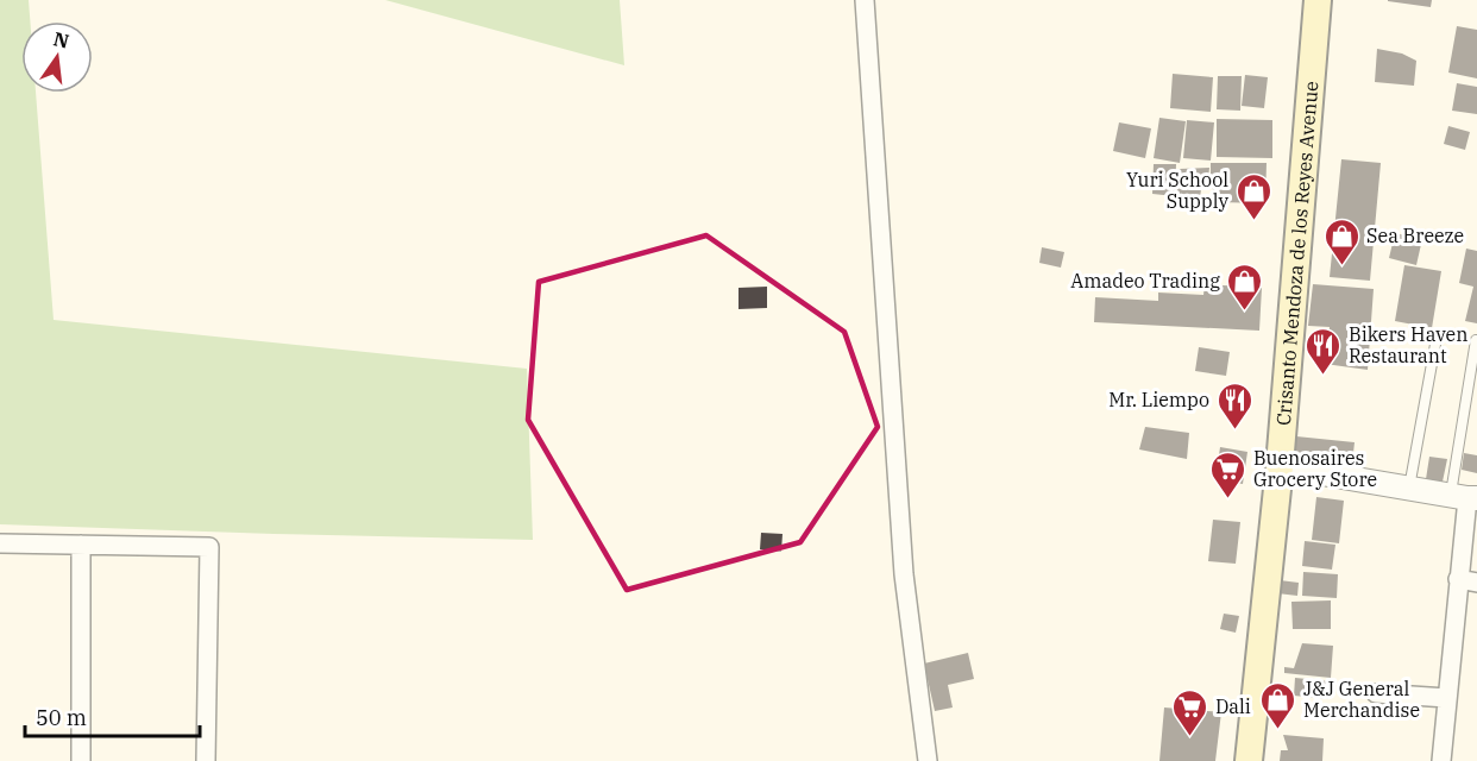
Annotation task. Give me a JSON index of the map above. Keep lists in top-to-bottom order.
{
  "streets": {
    "main road": ["Crisanto Mendoza de los Reyes Avenue"]
  },
  "places": {
    "shop": [
      "Yuri School Supply",
      "Sea Breeze",
      "Amadeo Trading",
      "J&J General Merchandise"
    ],
    "restaurant": ["Bikers Haven Restaurant", "Mr. Liempo"],
    "supermarket": ["Buenosaires Grocery Store", "Dali"]
  },
  "scale_bar": "50 m",
  "north": "top"
}
